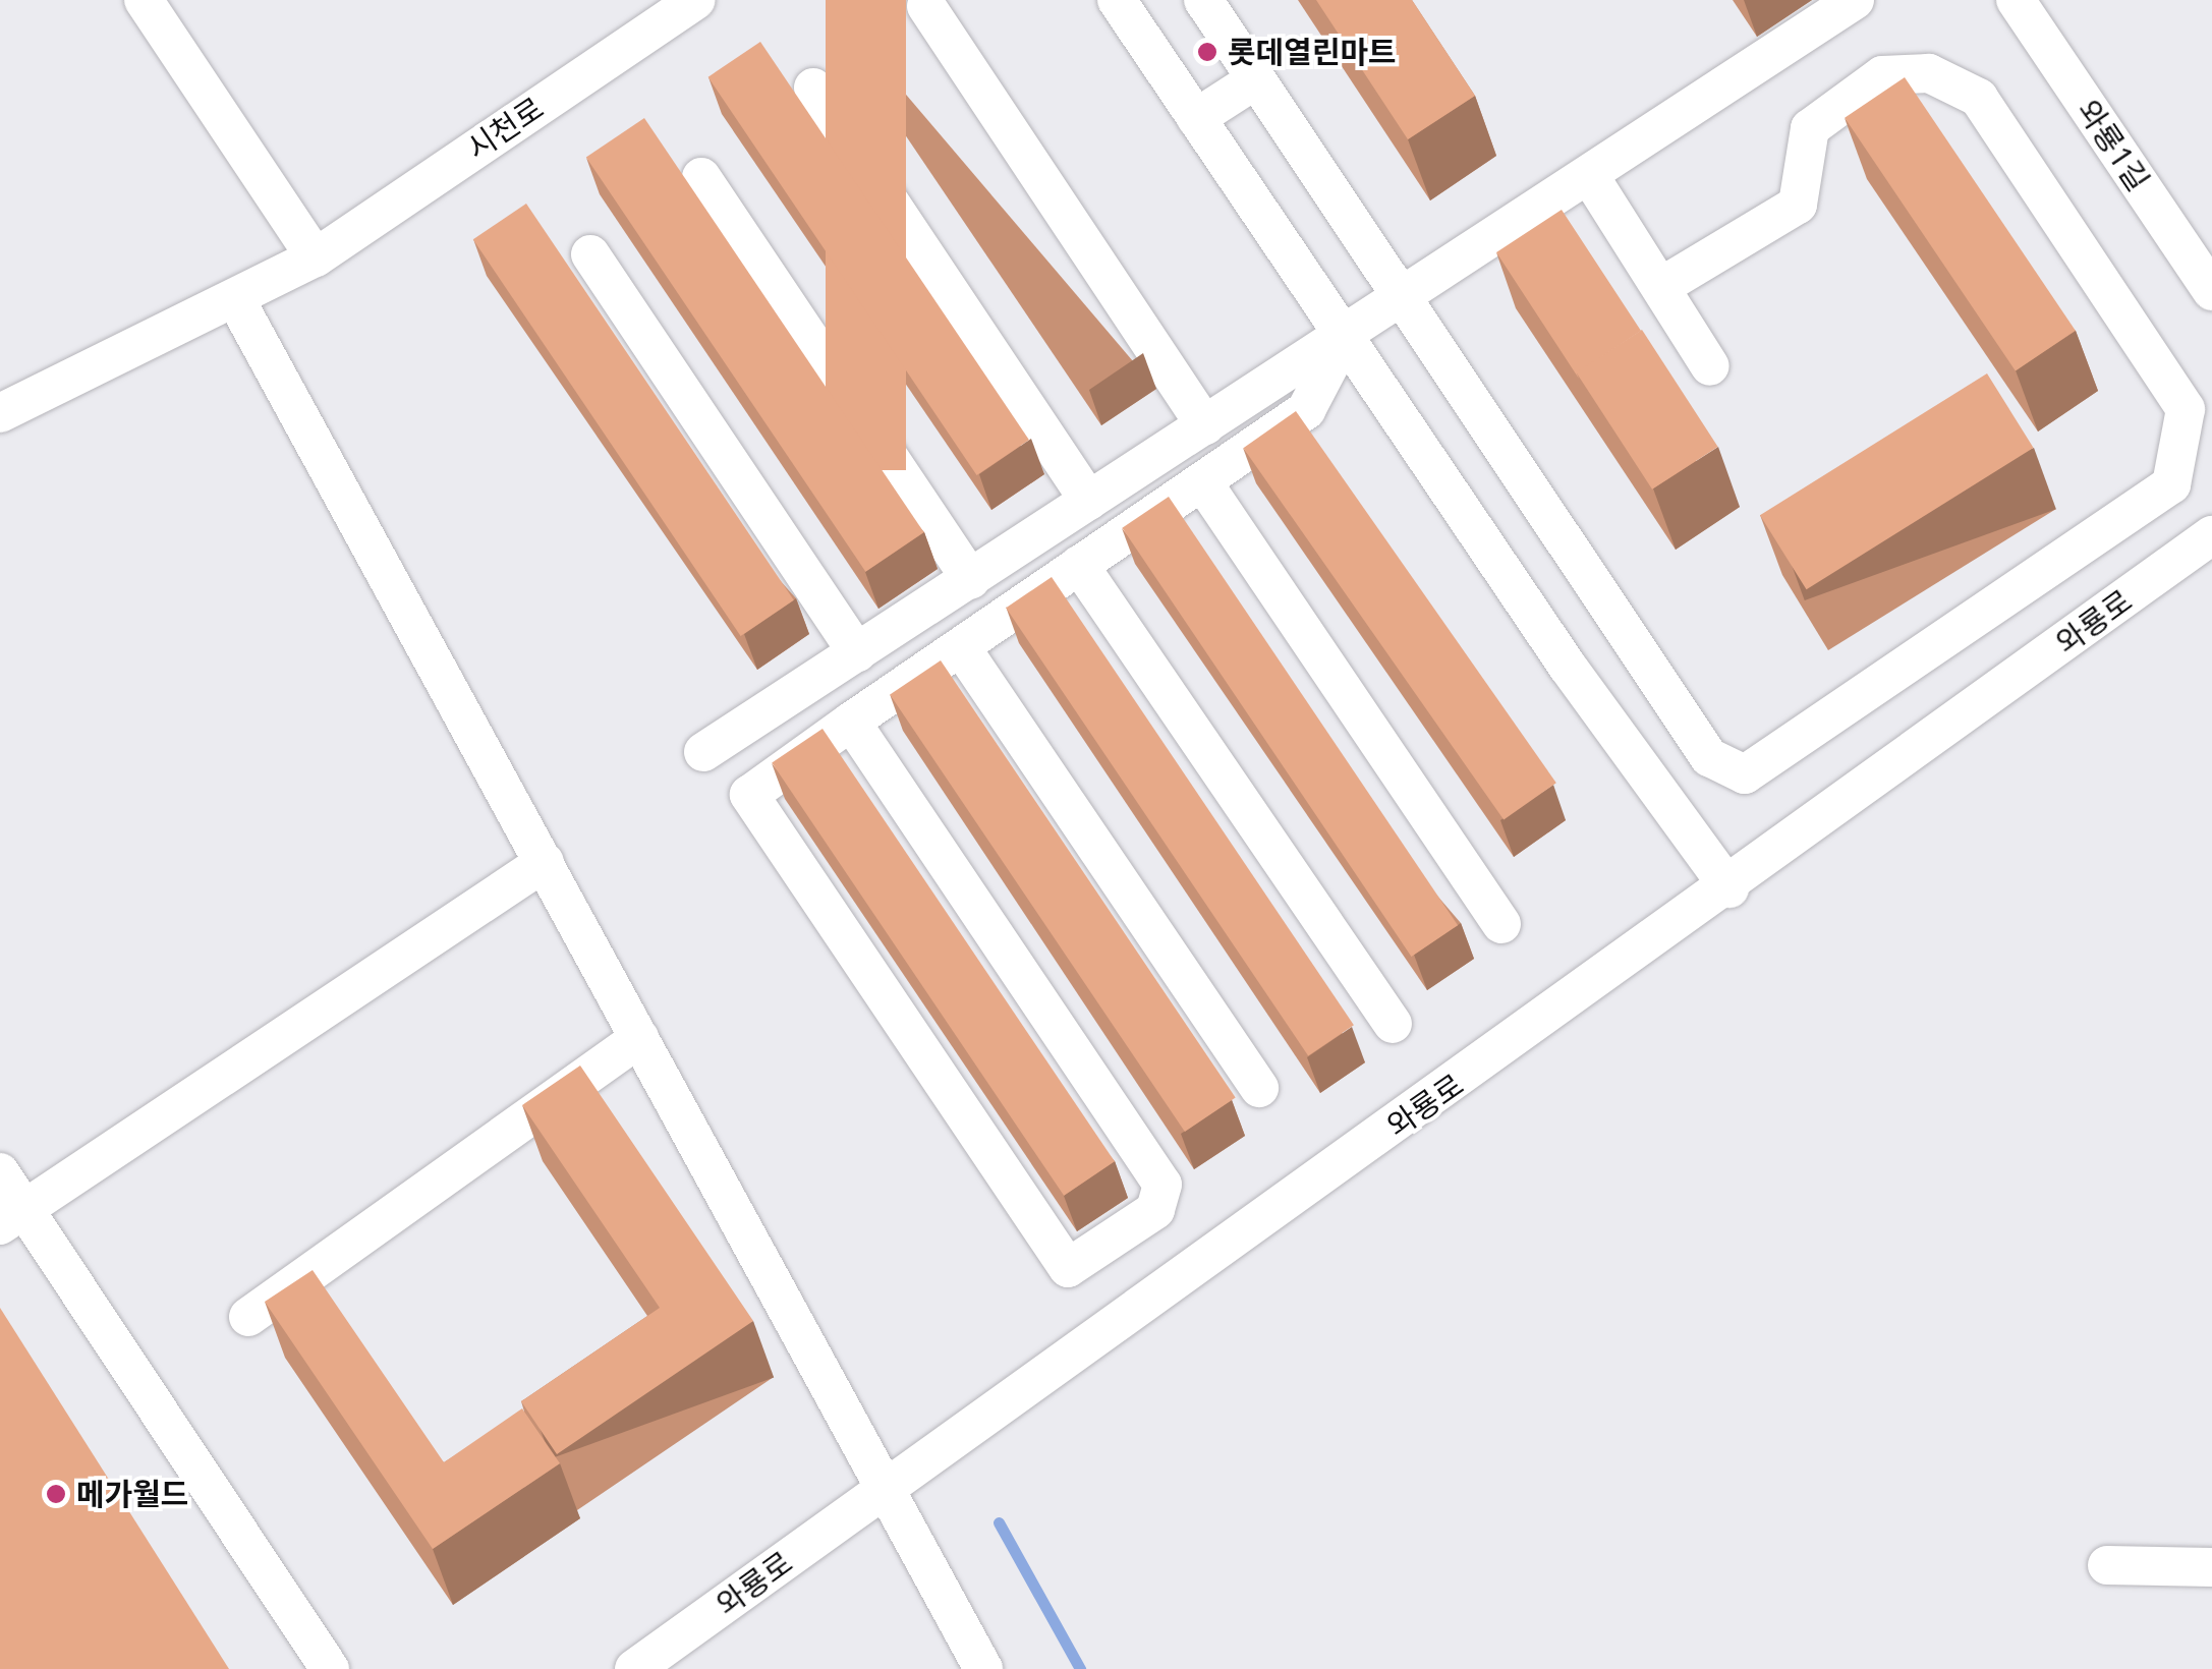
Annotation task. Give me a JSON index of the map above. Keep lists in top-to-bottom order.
{
  "streets": {
    "street": ["시천로", "와룡1길", "와룡로"]
  },
  "places": ["롯데열린마트", "메가월드"]
}
